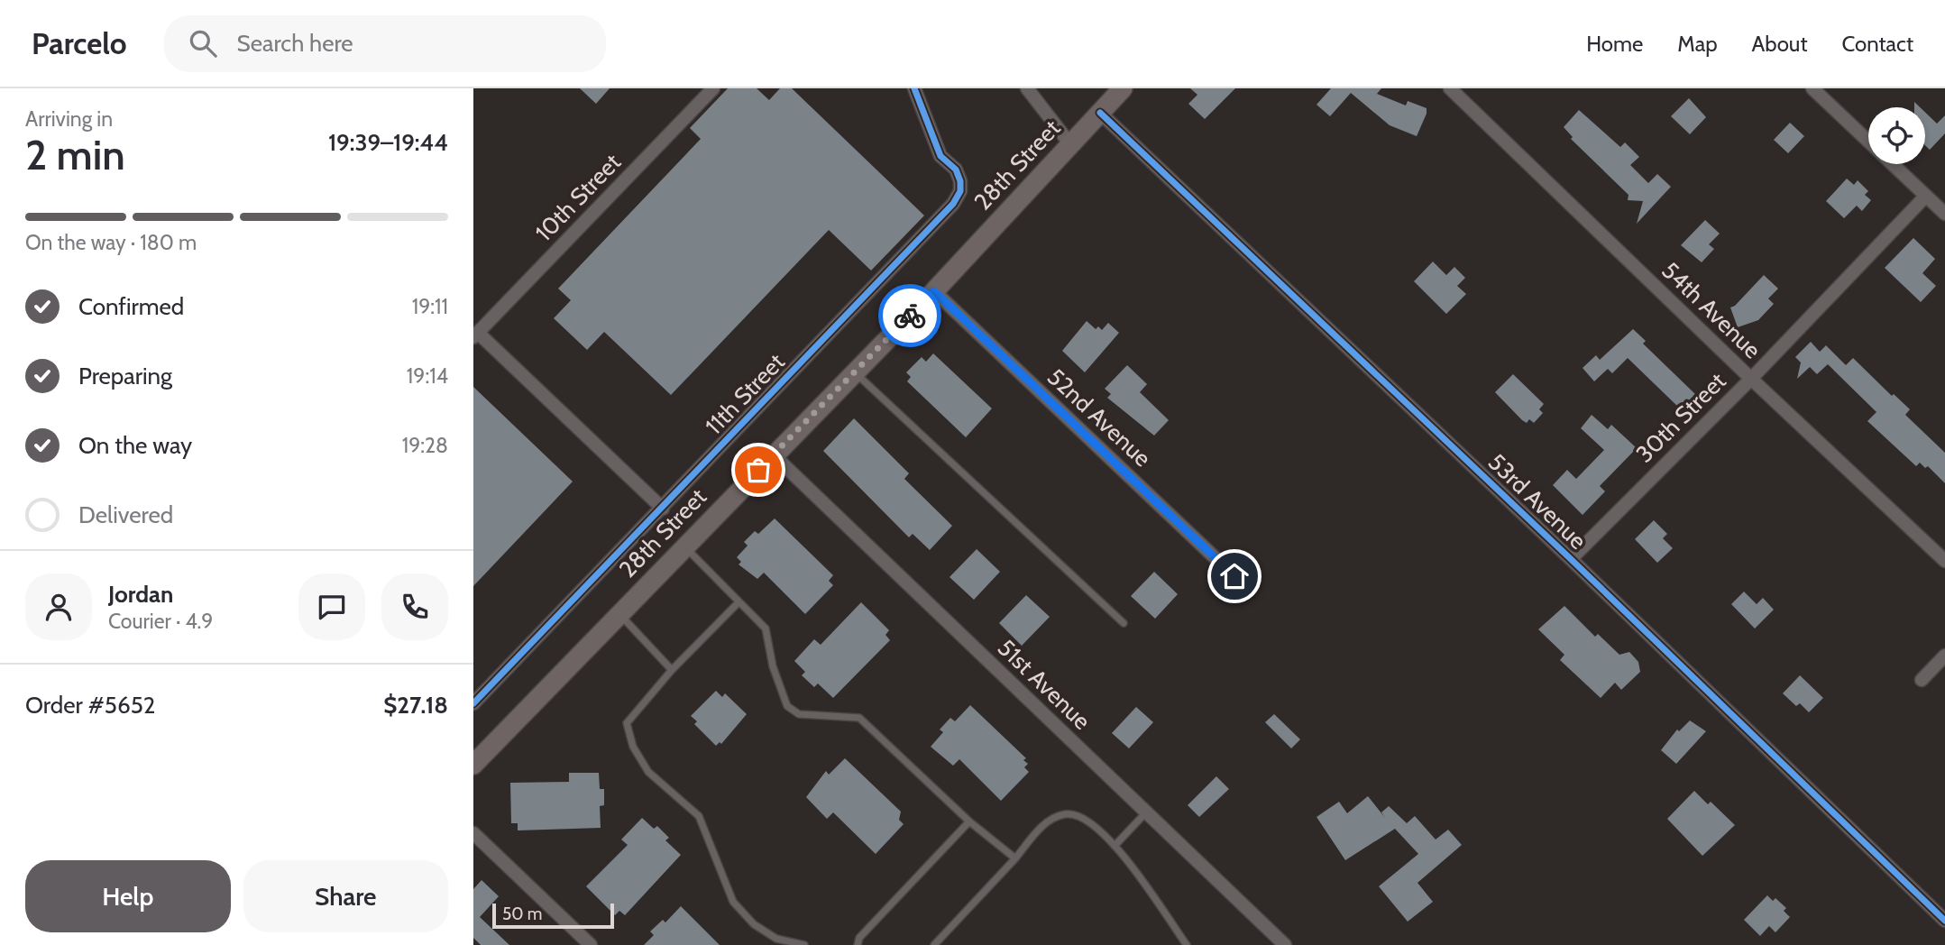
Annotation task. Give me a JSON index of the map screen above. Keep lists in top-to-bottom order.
{
  "streets": {
    "main road": ["28th Street"],
    "street": [
      "10th Street",
      "54th Avenue",
      "11th Street",
      "52nd Avenue",
      "30th Street",
      "53rd Avenue",
      "51st Avenue"
    ]
  },
  "crossings": [
    ["28th Street", "52nd Avenue"],
    ["28th Street", "53rd Avenue"],
    ["28th Street", "51st Avenue"],
    ["54th Avenue", "30th Street"],
    ["30th Street", "53rd Avenue"]
  ],
  "scale_bar": "50 m",
  "page": {
    "header": "Parcelo",
    "search": "Search here",
    "nav": [
      "Home",
      "Map",
      "About",
      "Contact"
    ],
    "heading": ["2 min", "Arriving in", "19:39–19:44"],
    "panel": [
      "Jordan",
      "Courier · 4.9",
      "Order #5652",
      "$27.18"
    ],
    "bar": "On the way · 180 m",
    "list": [
      ["Confirmed", "19:11"],
      ["Preparing", "19:14"],
      ["On the way", "19:28"],
      "Delivered"
    ],
    "buttons": ["Help", "Share"],
    "scale": "50 m"
  }
}
